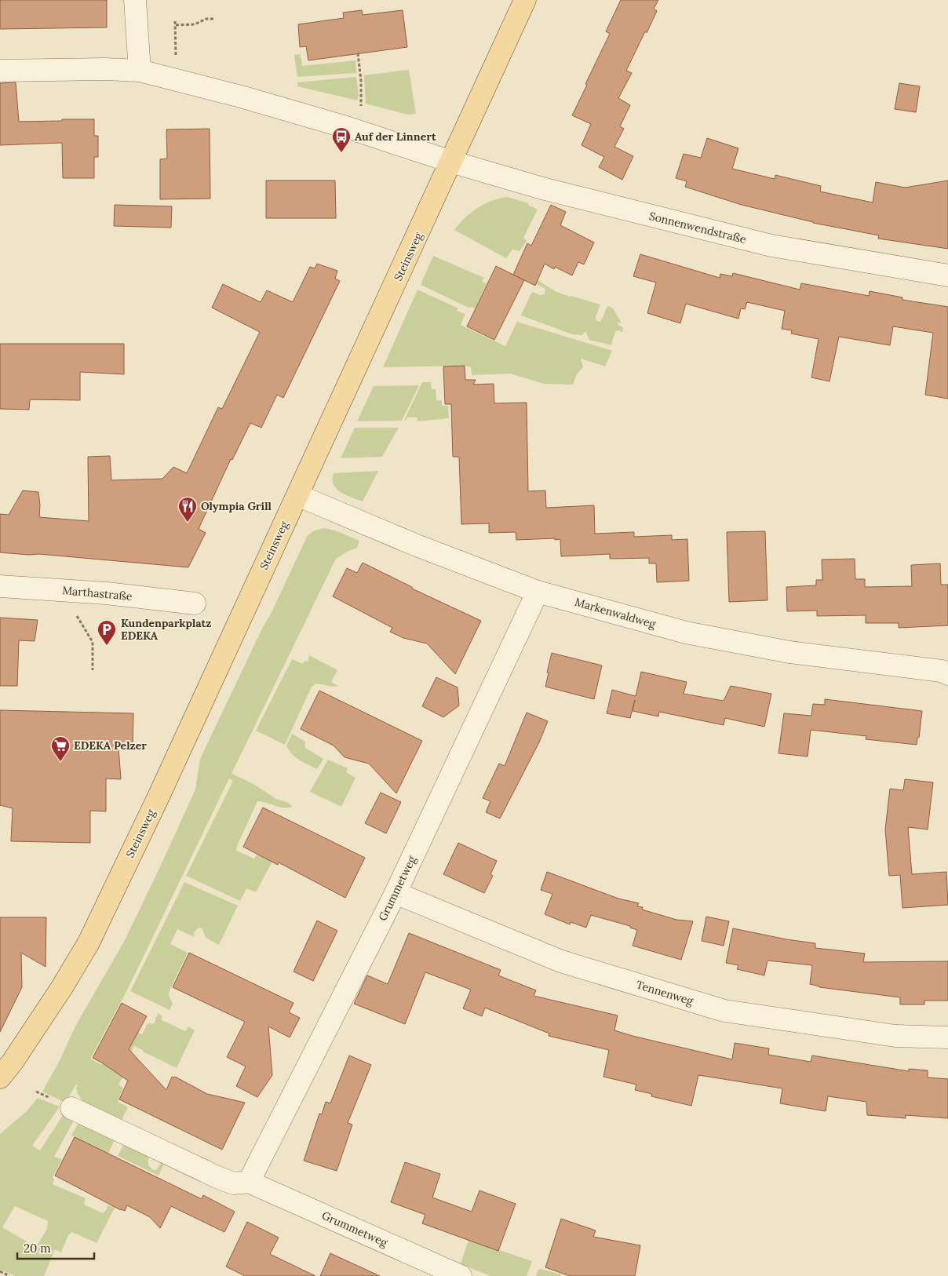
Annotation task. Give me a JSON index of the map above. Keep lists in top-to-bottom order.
{
  "streets": {
    "main road": ["Steinsweg"],
    "street": [
      "Sonnenwendstraße",
      "Marthastraße",
      "Markenwaldweg",
      "Grummetweg",
      "Tennenweg"
    ]
  },
  "crossings": [
    ["Sonnenwendstraße", "Steinsweg"],
    ["Steinsweg", "Markenwaldweg"],
    ["Markenwaldweg", "Grummetweg"],
    ["Grummetweg", "Tennenweg"]
  ],
  "places": {
    "bus stop": ["Auf der Linnert"],
    "restaurant": ["Olympia Grill"],
    "parking": ["Kundenparkplatz EDEKA"],
    "supermarket": ["EDEKA Pelzer"]
  },
  "scale_bar": "20 m"
}
